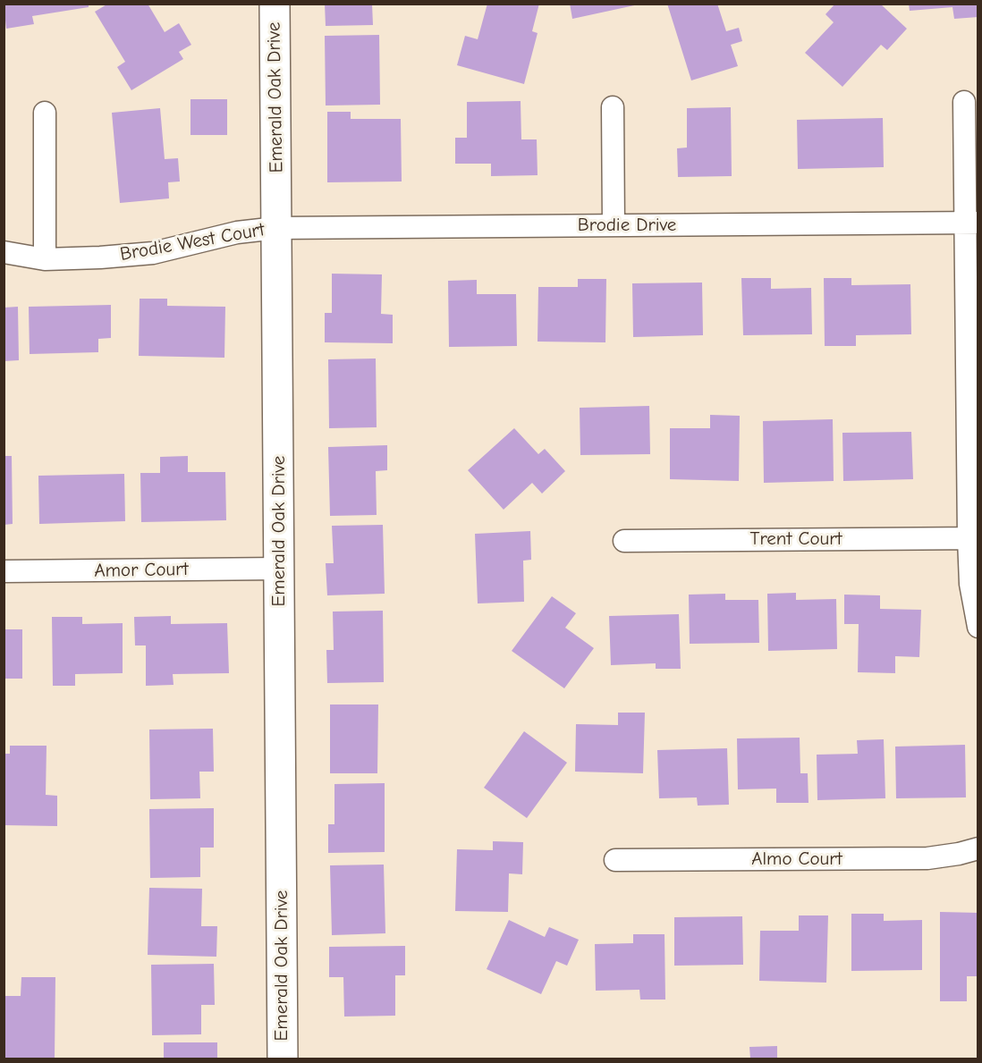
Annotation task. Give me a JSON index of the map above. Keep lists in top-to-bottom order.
{
  "streets": {
    "street": [
      "Emerald Oak Drive",
      "Brodie Drive",
      "Brodie West Court",
      "Trent Court",
      "Amor Court",
      "Almo Court"
    ]
  },
  "crossings": [
    ["Emerald Oak Drive", "Brodie Drive"],
    ["Emerald Oak Drive", "Brodie West Court"],
    ["Emerald Oak Drive", "Amor Court"],
    ["Brodie Drive", "Brodie West Court"]
  ]
}
